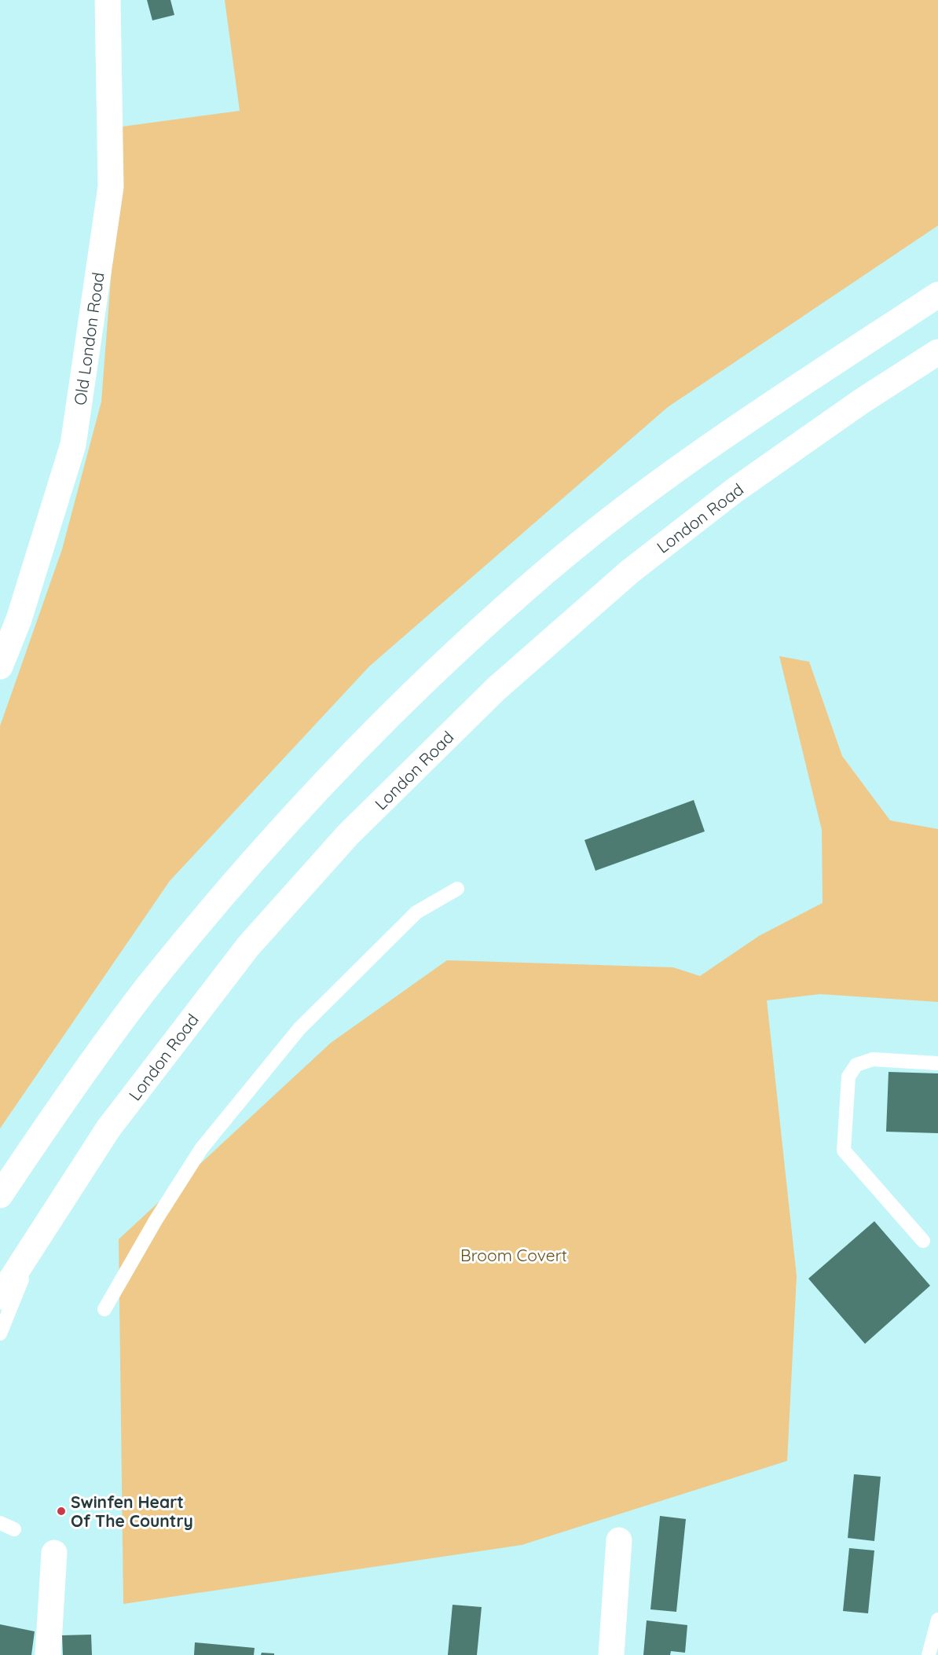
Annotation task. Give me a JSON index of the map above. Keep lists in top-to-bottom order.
{
  "streets": {
    "main road": ["Old London Road", "London Road"]
  },
  "parks": ["Broom Covert"],
  "places": ["Swinfen Heart Of The Country"]
}
